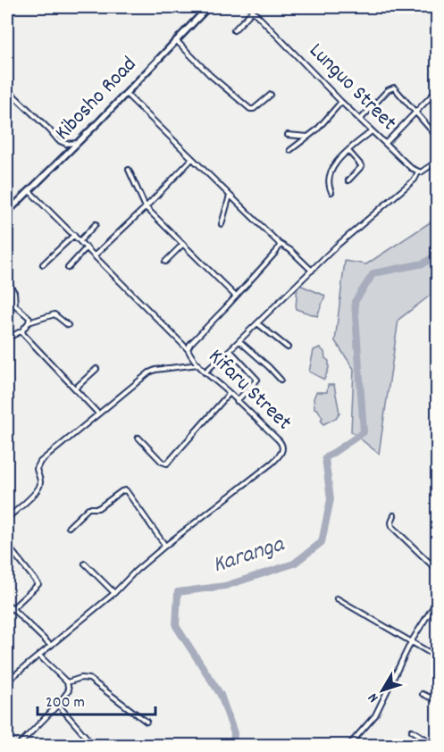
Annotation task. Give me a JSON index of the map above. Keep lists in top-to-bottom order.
{
  "streets": {
    "main road": ["Kibosho Road"],
    "street": ["Lunguo Street", "Kifaru Street"]
  },
  "water": ["Karanga"],
  "scale_bar": "200 m",
  "north": "bottom left"
}
